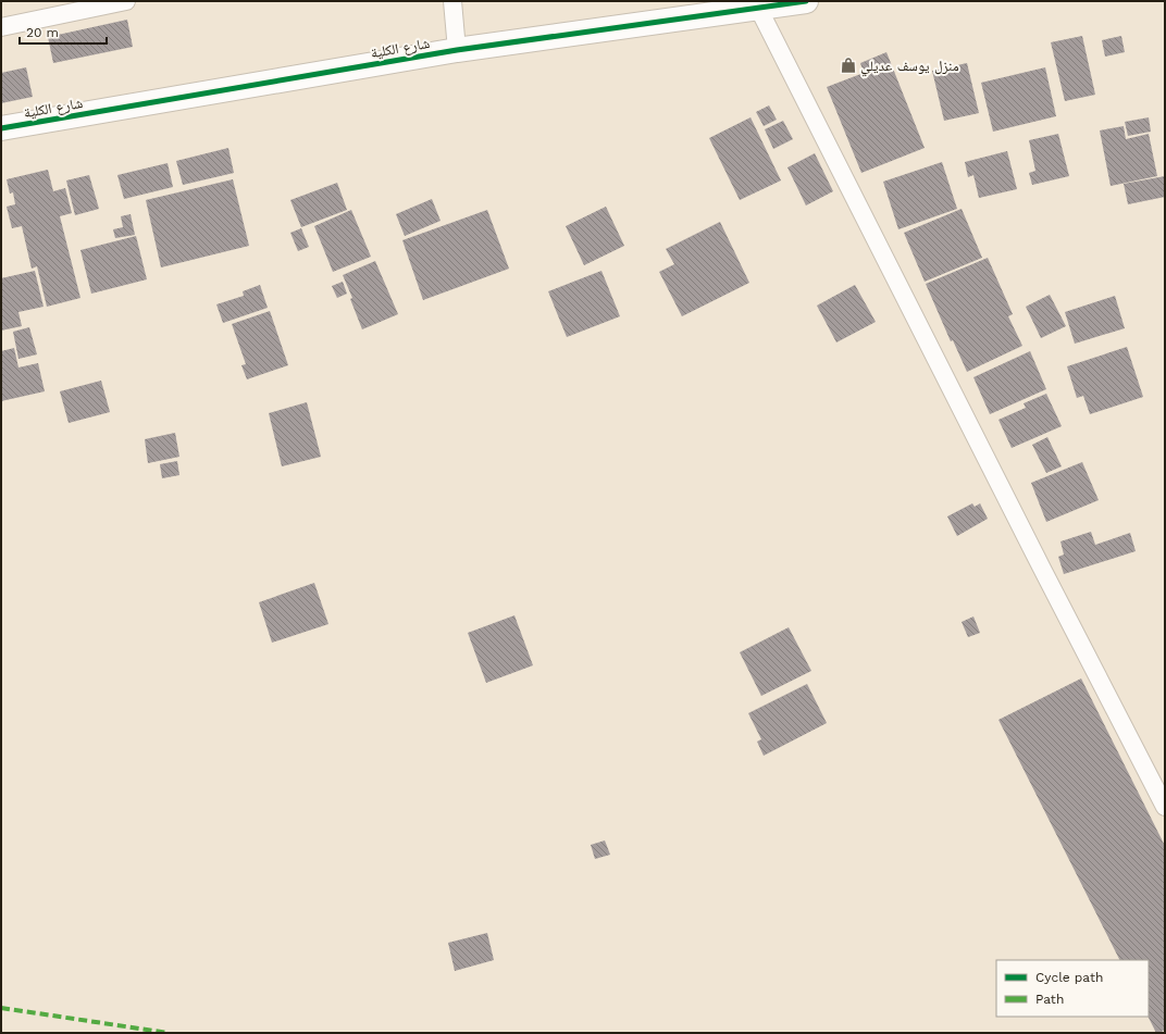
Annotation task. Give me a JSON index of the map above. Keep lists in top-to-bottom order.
{
  "streets": {
    "street": ["شارع الكلية"]
  },
  "places": {
    "shop": ["منزل يوسف عديلي"]
  },
  "legend": ["Cycle path", "Path"],
  "scale_bar": "20 m"
}
